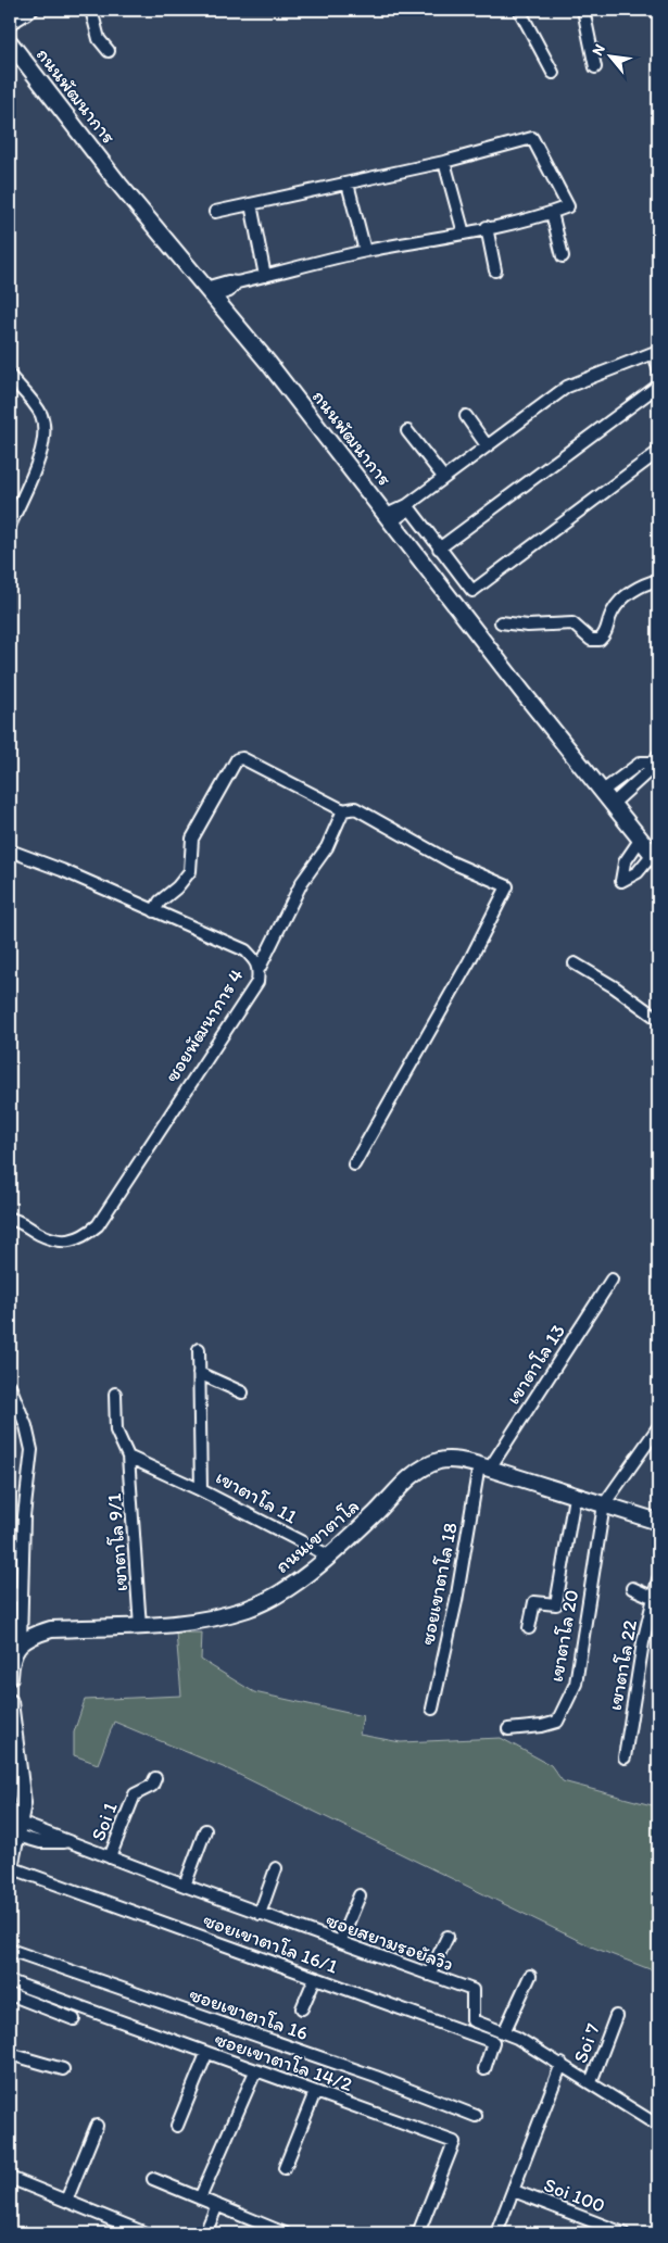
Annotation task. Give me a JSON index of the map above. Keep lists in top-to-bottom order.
{
  "streets": {
    "street": [
      "ถนนพัฒนาการ",
      "ซอยพัฒนาการ 4",
      "เขาตาโล 13",
      "เขาตาโล 11",
      "ถนนเขาตาโล",
      "เขาตาโล 9/1",
      "ซอยเขาตาโล 18",
      "เขาตาโล 20",
      "เขาตาโล 22",
      "Soi 1",
      "ซอยสยามรอยัลวิว",
      "ซอยเขาตาโล 16/1",
      "ซอยเขาตาโล 16",
      "Soi 7",
      "ซอยเขาตาโล 14/2",
      "Soi 100"
    ]
  },
  "crossings": [
    ["เขาตาโล 13", "ถนนเขาตาโล"],
    ["เขาตาโล 13", "ซอยเขาตาโล 18"],
    ["เขาตาโล 11", "ถนนเขาตาโล"],
    ["ถนนเขาตาโล", "เขาตาโล 9/1"],
    ["ถนนเขาตาโล", "ซอยเขาตาโล 18"],
    ["ถนนเขาตาโล", "เขาตาโล 20"],
    ["Soi 1", "ซอยสยามรอยัลวิว"],
    ["ซอยสยามรอยัลวิว", "Soi 7"]
  ],
  "north": "top left"
}
